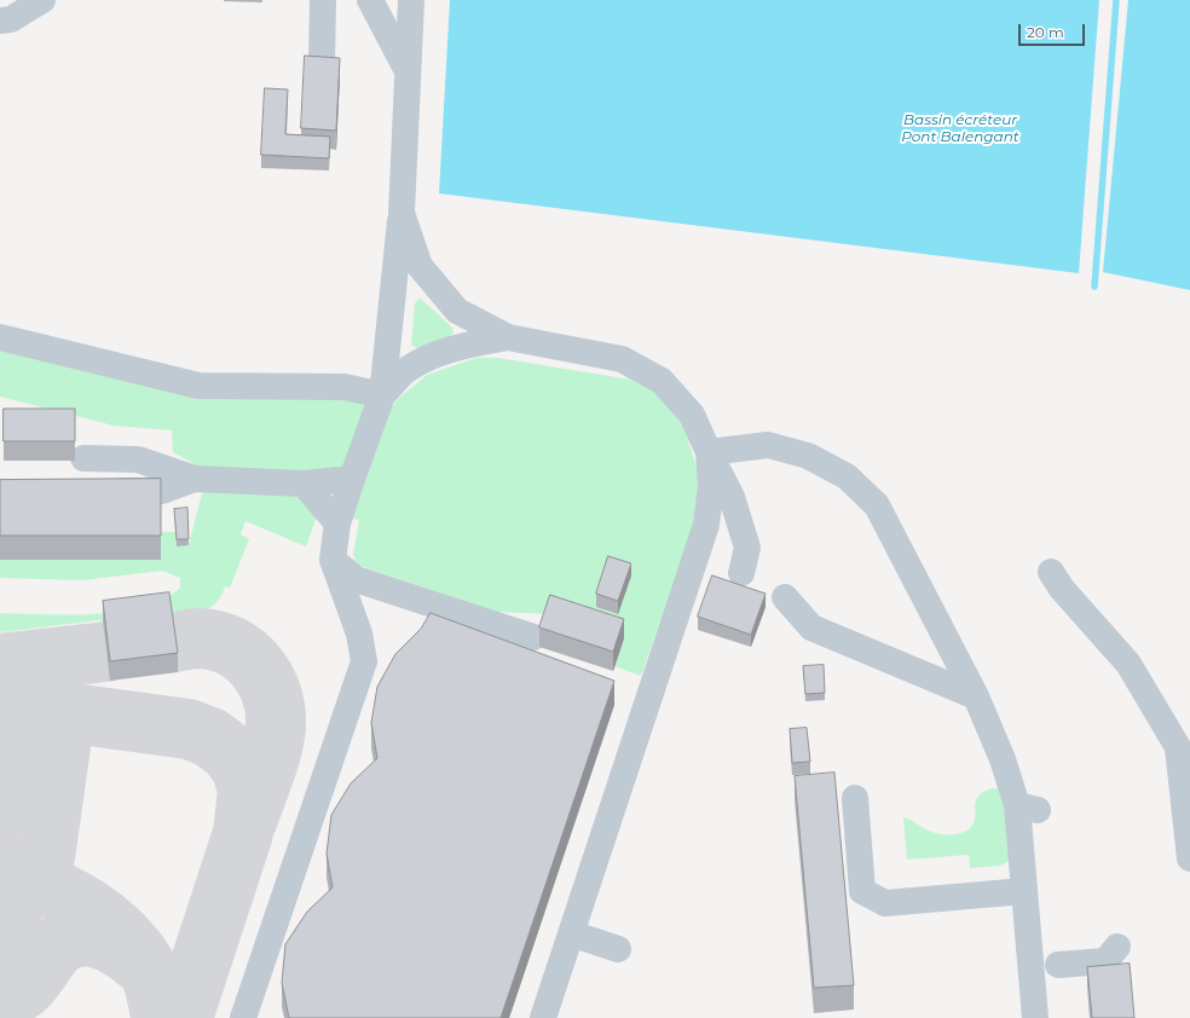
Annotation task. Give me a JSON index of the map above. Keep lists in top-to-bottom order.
{
  "water": ["Bassin écréteur Pont Balengant"],
  "scale_bar": "20 m"
}
